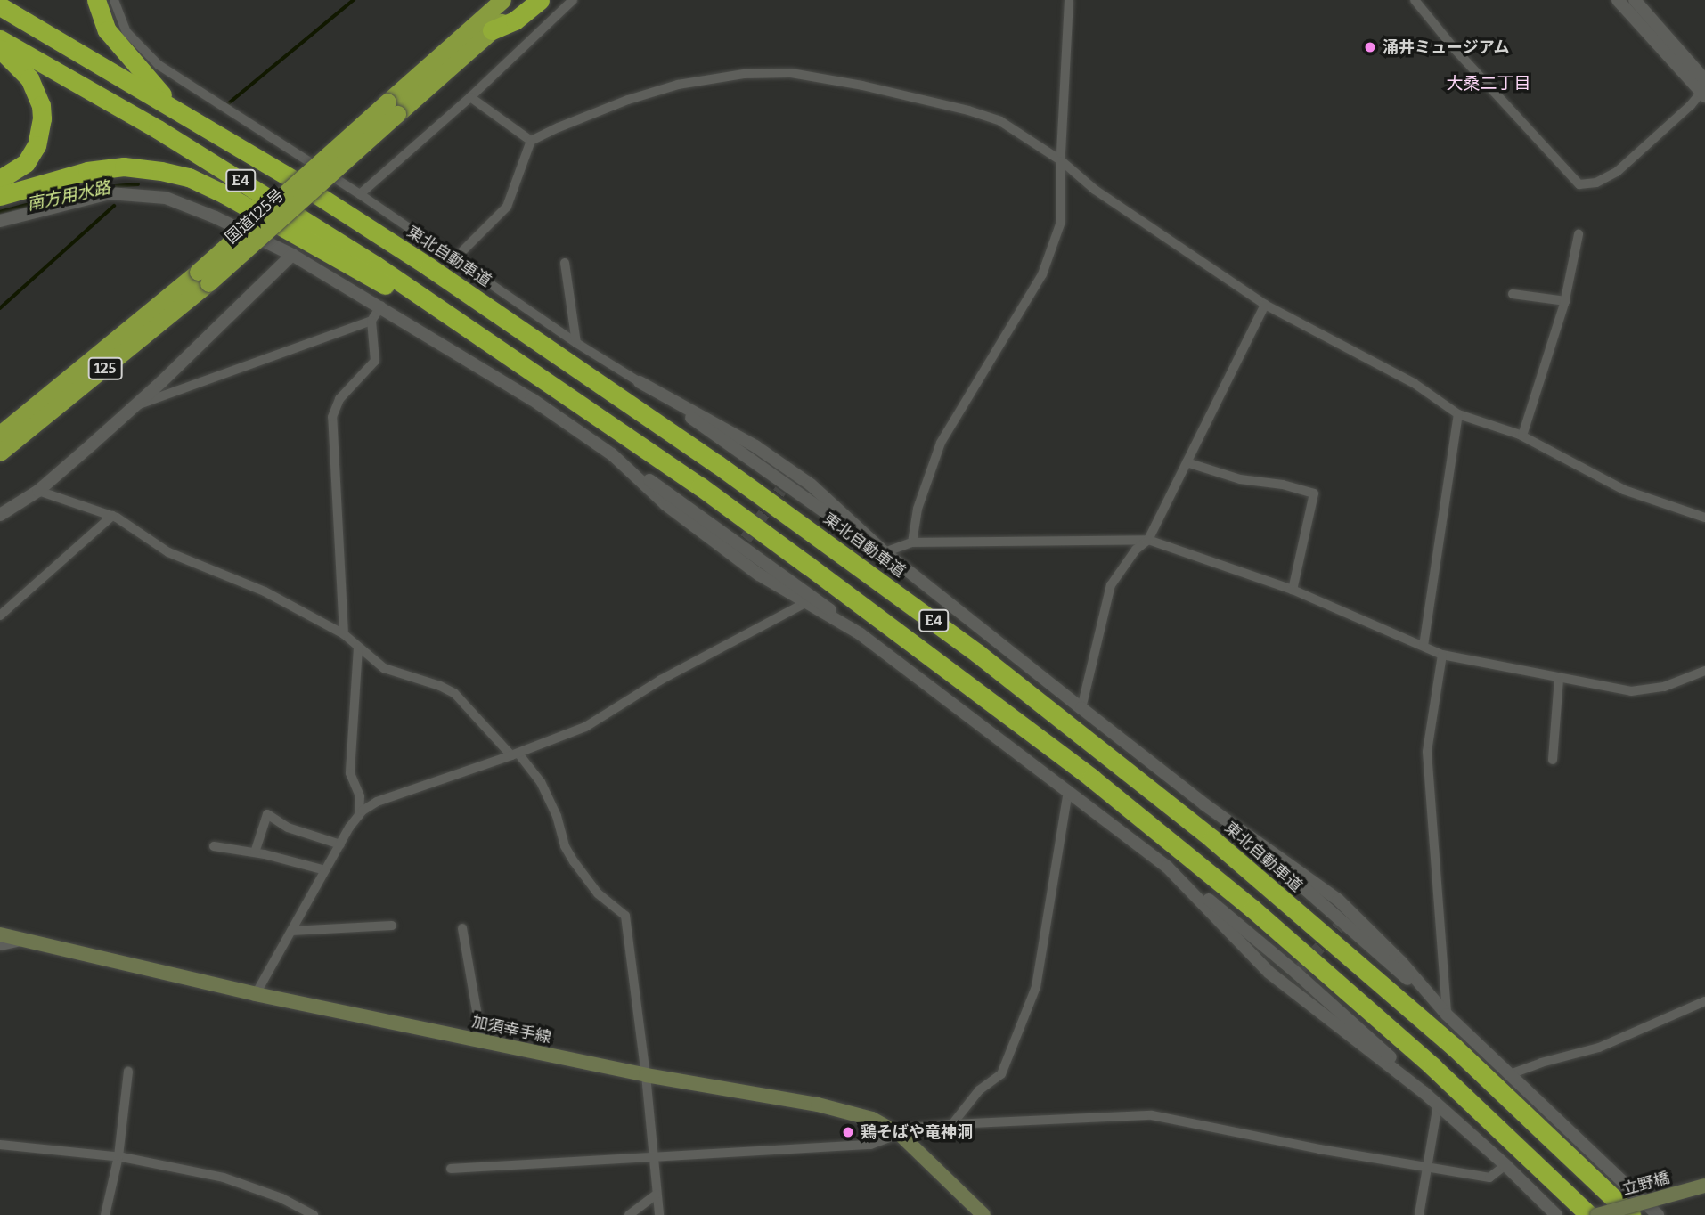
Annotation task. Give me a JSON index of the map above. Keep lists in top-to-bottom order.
{
  "streets": {
    "highway": [
      "E4",
      "国道125号",
      "東北自動車道",
      "125"
    ],
    "main road": ["加須幸手線", "立野橋"]
  },
  "districts": ["大桑二丁目"],
  "water": ["南方用水路"],
  "places": ["涌井ミュージアム", "鶏そばや竜神洞"]
}
